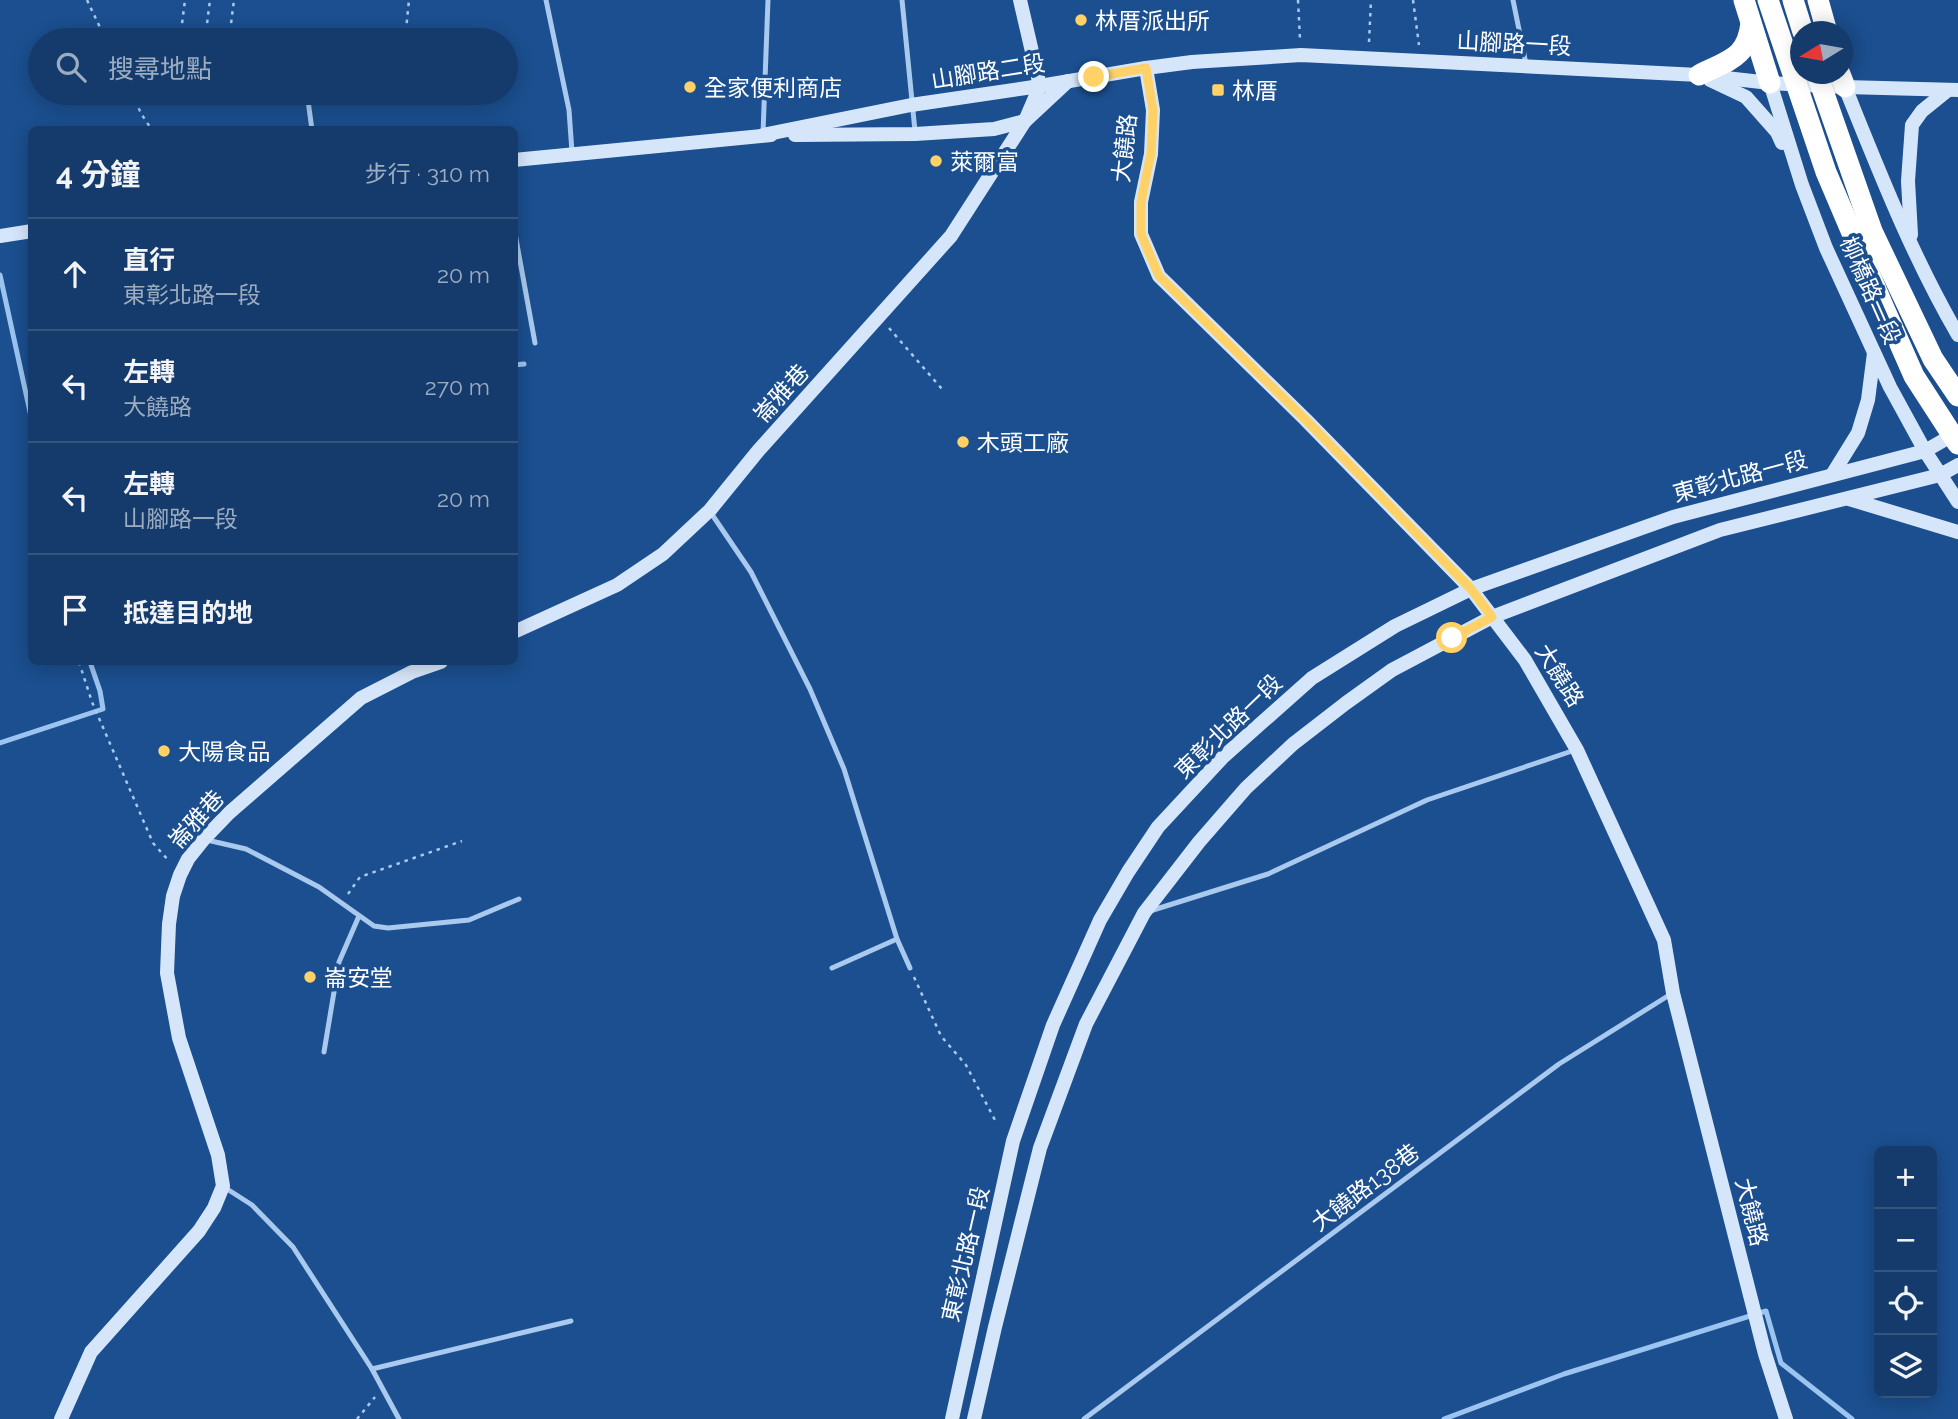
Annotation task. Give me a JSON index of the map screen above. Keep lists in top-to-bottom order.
{
  "streets": {
    "street": [
      "山腳路一段",
      "山腳路二段",
      "大饒路",
      "柳橋路一段",
      "崙雅巷",
      "東彰北路一段"
    ],
    "lane": ["大饒路138巷"]
  },
  "crossings": [
    ["山腳路一段", "山腳路二段"],
    ["山腳路一段", "大饒路"],
    ["山腳路一段", "柳橋路一段"],
    ["山腳路二段", "崙雅巷"],
    ["大饒路", "東彰北路一段"],
    ["大饒路", "大饒路138巷"],
    ["柳橋路一段", "東彰北路一段"]
  ],
  "places": {
    "other": [
      "林厝派出所",
      "全家便利商店",
      "萊爾富",
      "木頭工廠",
      "大陽食品",
      "崙安堂"
    ],
    "transit": ["林厝"]
  },
  "north": "left",
  "page": {
    "search": "搜尋地點",
    "heading": ["4 分鐘", "步行 · 310 m"],
    "list": [
      ["直行", "東彰北路一段", "20 m"],
      ["左轉", "大饒路", "270 m"],
      ["左轉", "山腳路一段", "20 m"],
      "抵達目的地"
    ],
    "map_buttons": ["+", "−"]
  }
}
